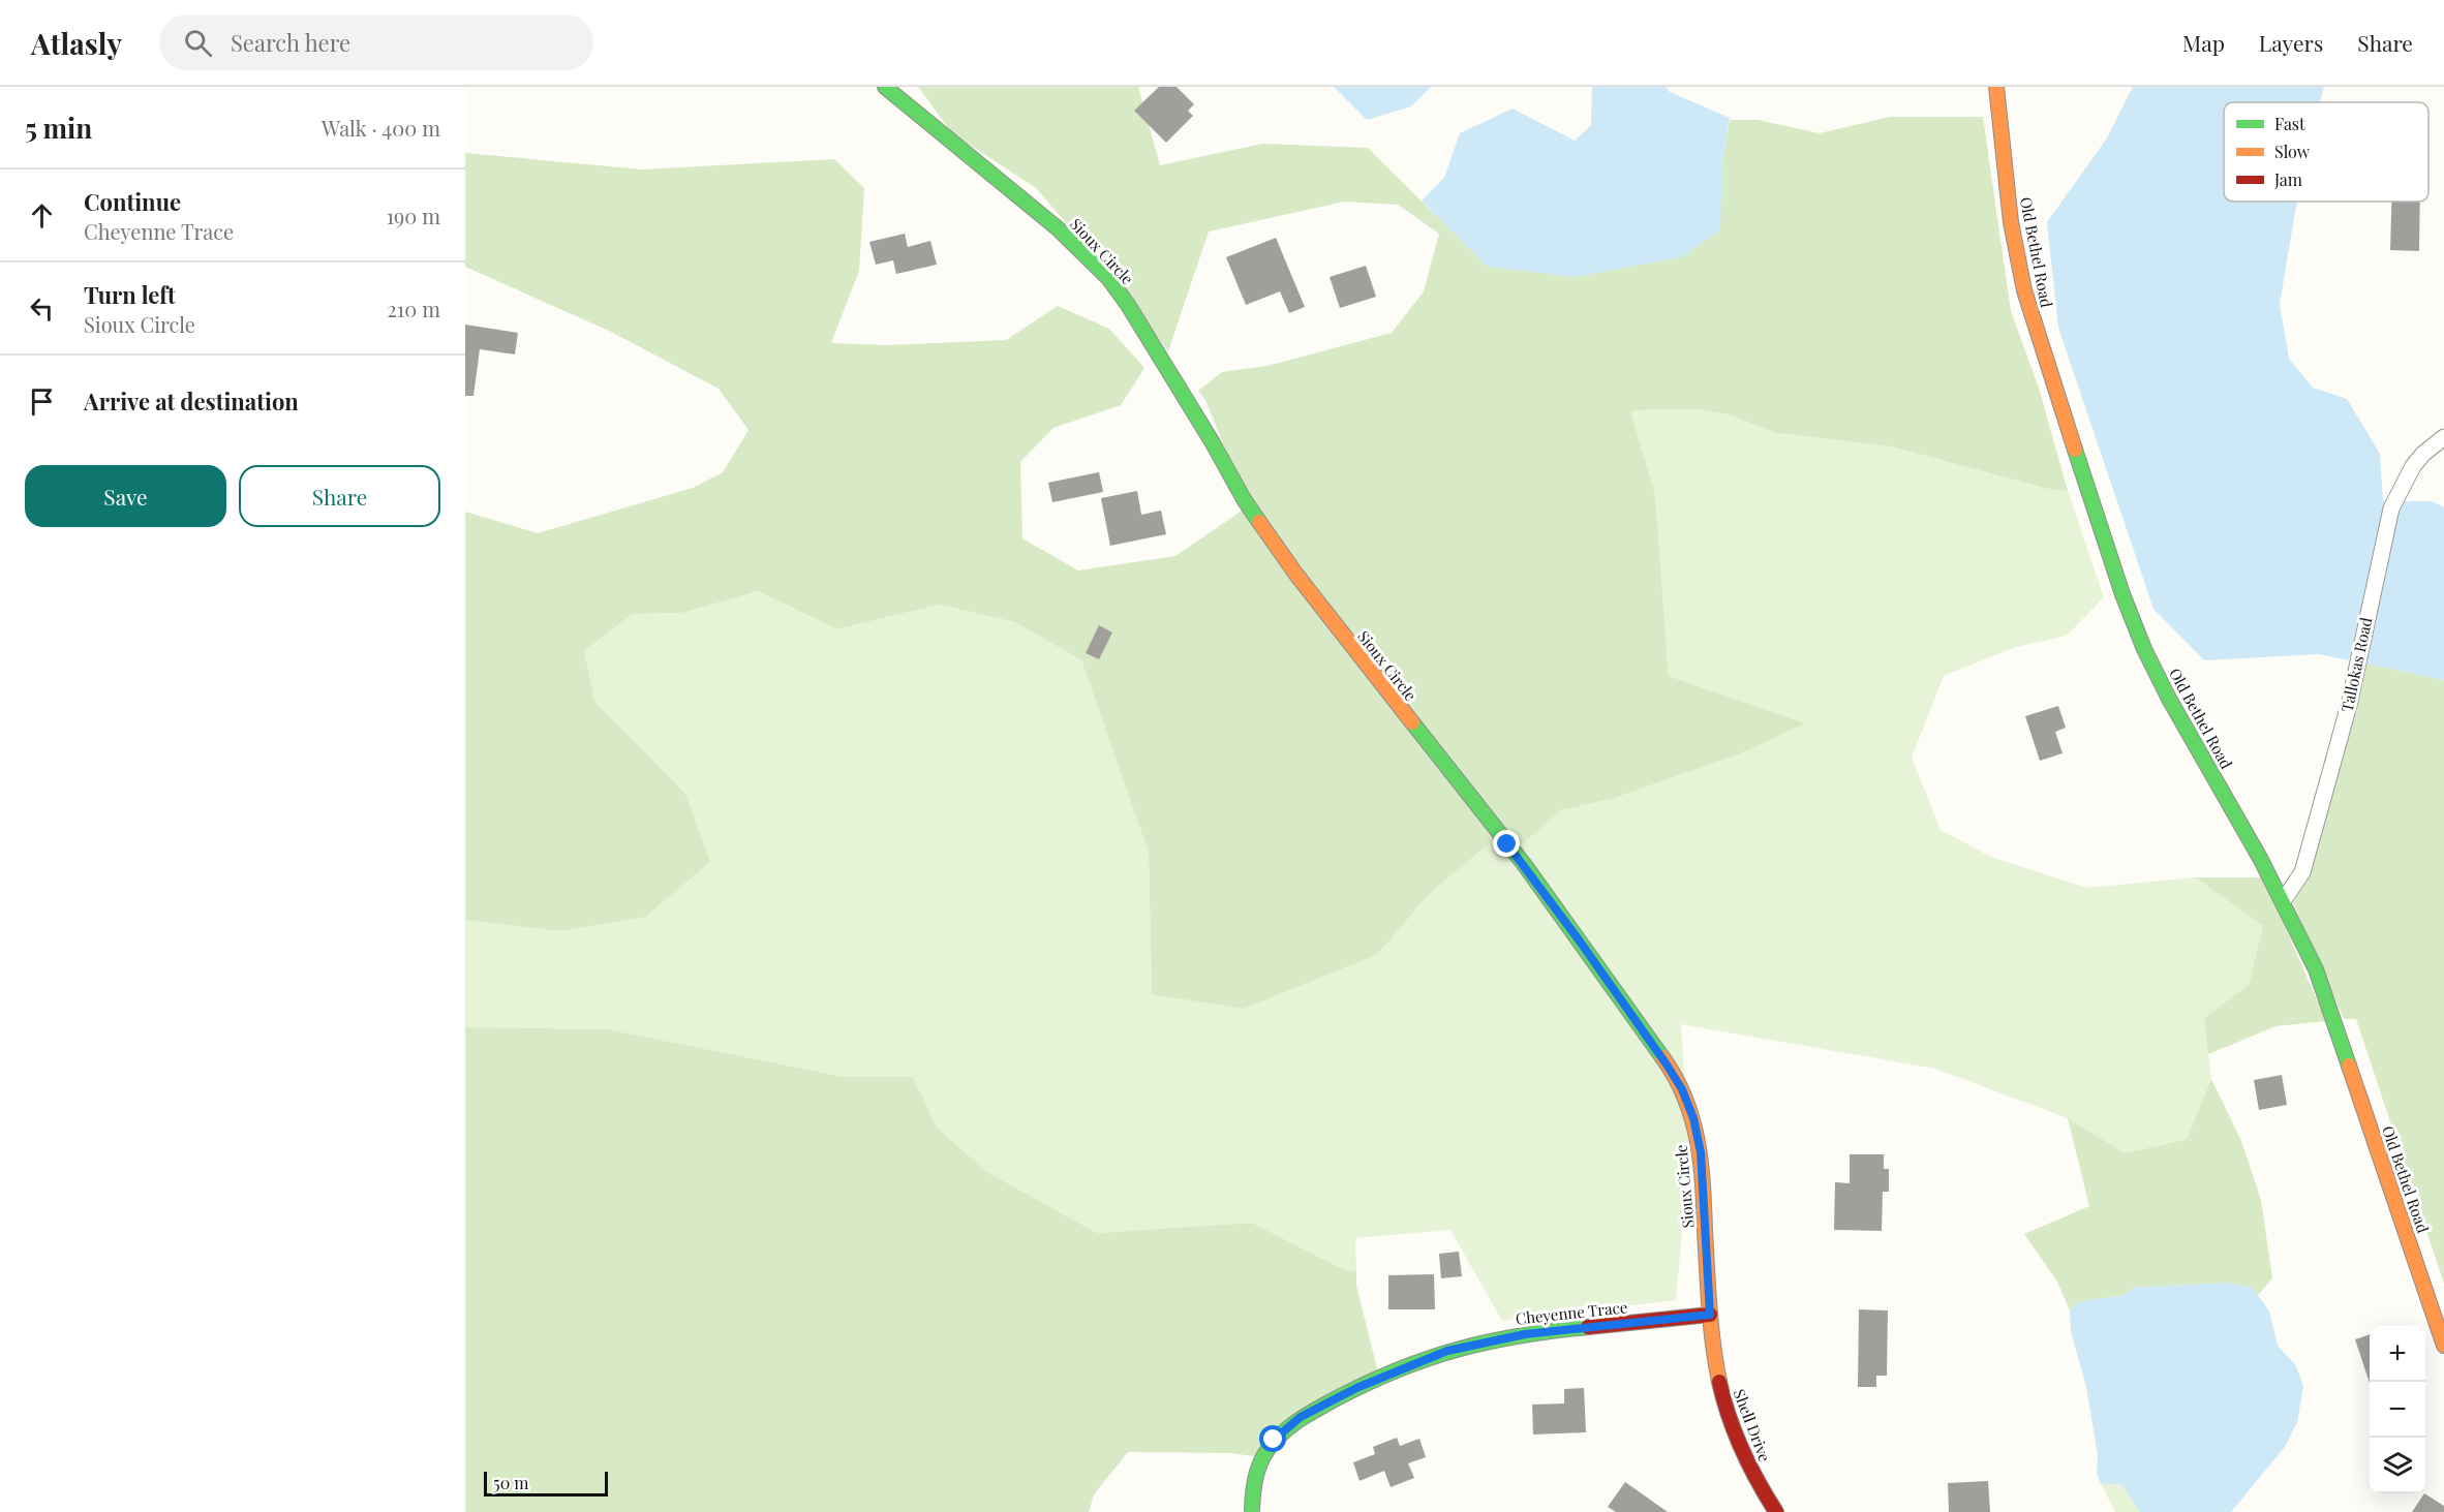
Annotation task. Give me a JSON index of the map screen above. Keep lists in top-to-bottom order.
{
  "streets": {
    "street": [
      "Sioux Circle",
      "Old Bethel Road",
      "Tallokas Road",
      "Cheyenne Trace",
      "Shell Drive"
    ]
  },
  "crossings": [
    ["Sioux Circle", "Cheyenne Trace"],
    ["Sioux Circle", "Shell Drive"],
    ["Old Bethel Road", "Tallokas Road"]
  ],
  "legend": ["Fast", "Slow", "Jam"],
  "scale_bar": "50 m",
  "page": {
    "header": "Atlasly",
    "search": "Search here",
    "nav": ["Map", "Layers", "Share"],
    "heading": ["5 min", "Walk · 400 m"],
    "list": [
      ["Continue", "Cheyenne Trace", "190 m"],
      ["Turn left", "Sioux Circle", "210 m"],
      "Arrive at destination"
    ],
    "buttons": ["Save", "Share"],
    "map_buttons": ["+", "−"],
    "scale": "50 m"
  }
}
